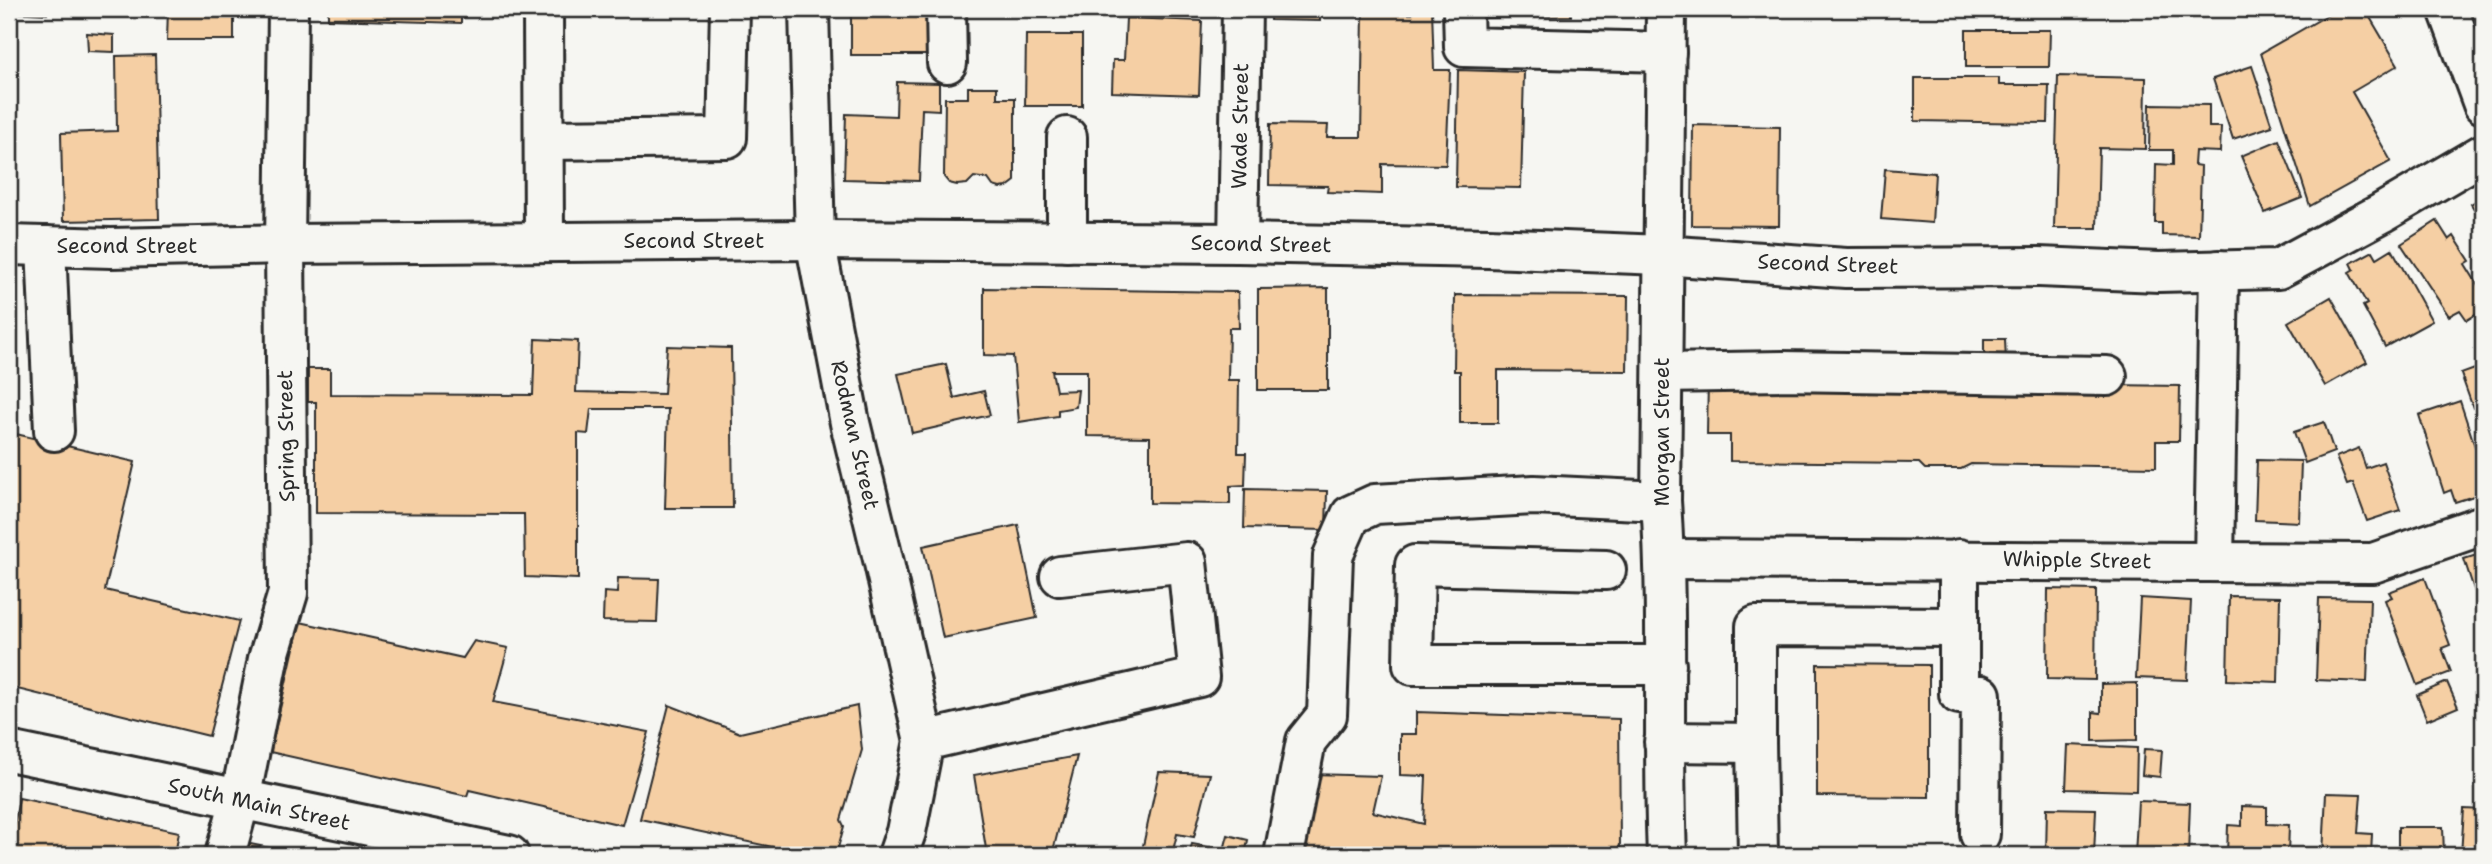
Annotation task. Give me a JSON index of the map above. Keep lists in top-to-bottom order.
{
  "streets": {
    "street": [
      "Wade Street",
      "Second Street",
      "Morgan Street",
      "Rodman Street",
      "Spring Street",
      "Whipple Street",
      "South Main Street"
    ]
  },
  "crossings": [
    ["Wade Street", "Second Street"],
    ["Second Street", "Morgan Street"],
    ["Second Street", "Rodman Street"],
    ["Second Street", "Spring Street"],
    ["Morgan Street", "Whipple Street"],
    ["Spring Street", "South Main Street"]
  ]
}
